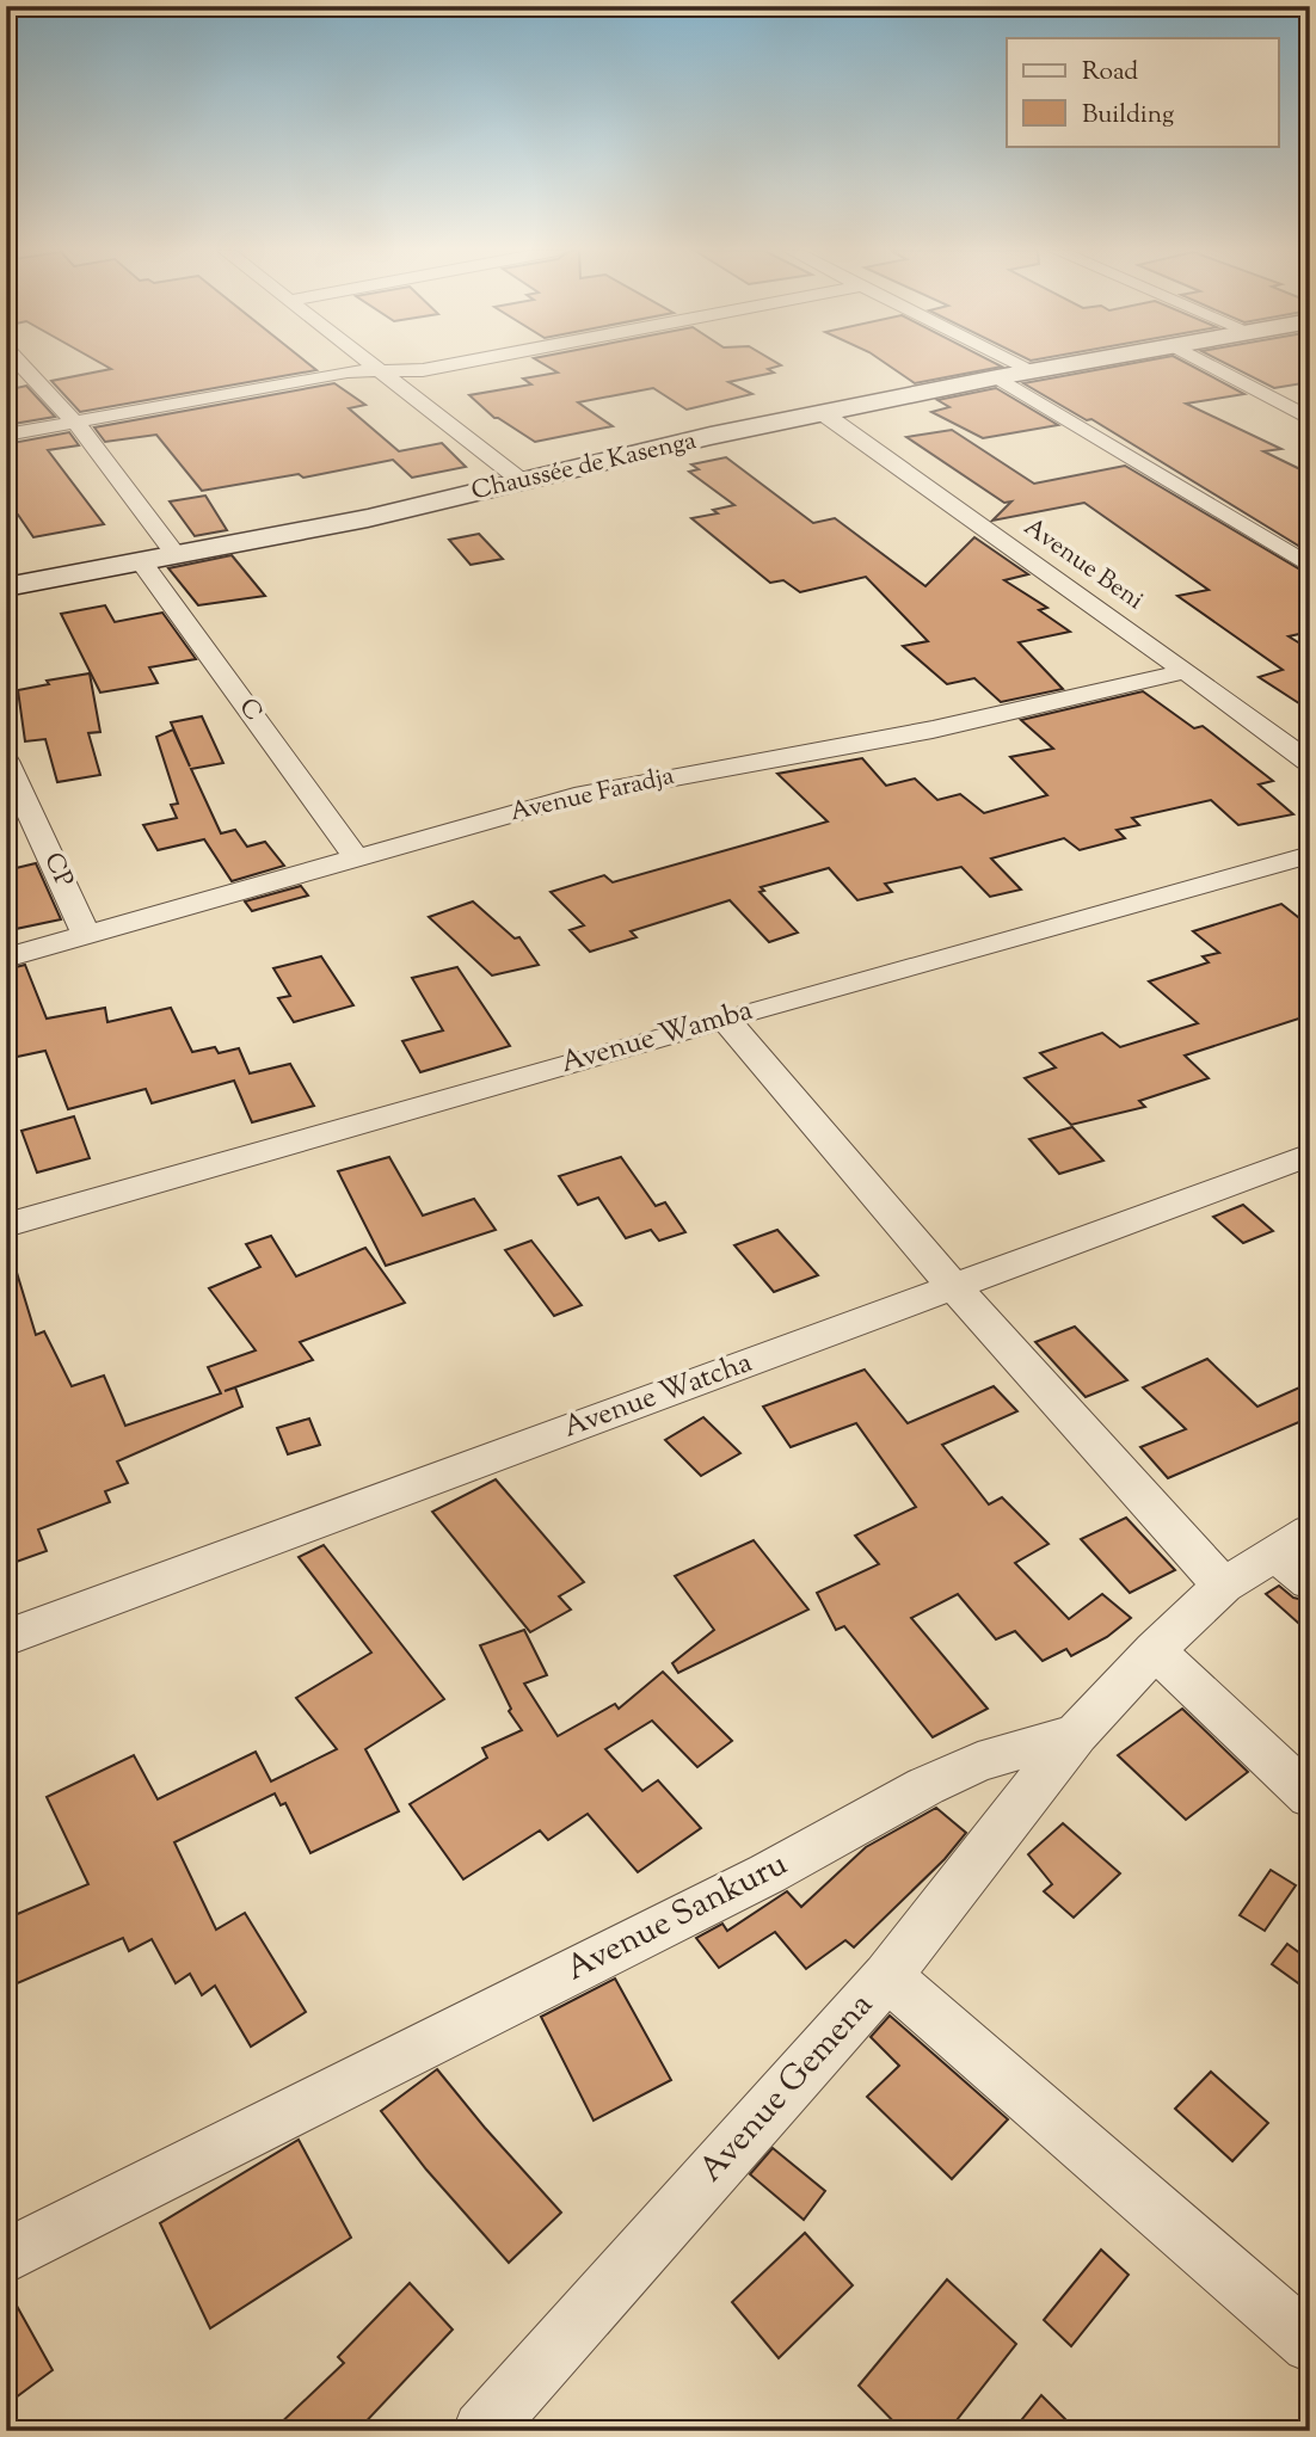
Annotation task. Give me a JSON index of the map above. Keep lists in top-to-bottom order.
{
  "streets": {
    "main road": ["Chaussée de Kasenga"],
    "street": [
      "Avenue Beni",
      "C",
      "Avenue Faradja",
      "CP",
      "Avenue Wamba",
      "Avenue Watcha",
      "Avenue Sankuru",
      "Avenue Gemena"
    ]
  },
  "crossings": [
    ["Chaussée de Kasenga", "Avenue Beni"],
    ["Chaussée de Kasenga", "C"],
    ["Avenue Beni", "Avenue Faradja"],
    ["C", "Avenue Faradja"],
    ["Avenue Faradja", "CP"],
    ["Avenue Sankuru", "Avenue Gemena"]
  ],
  "legend": ["Road", "Building"]
}
